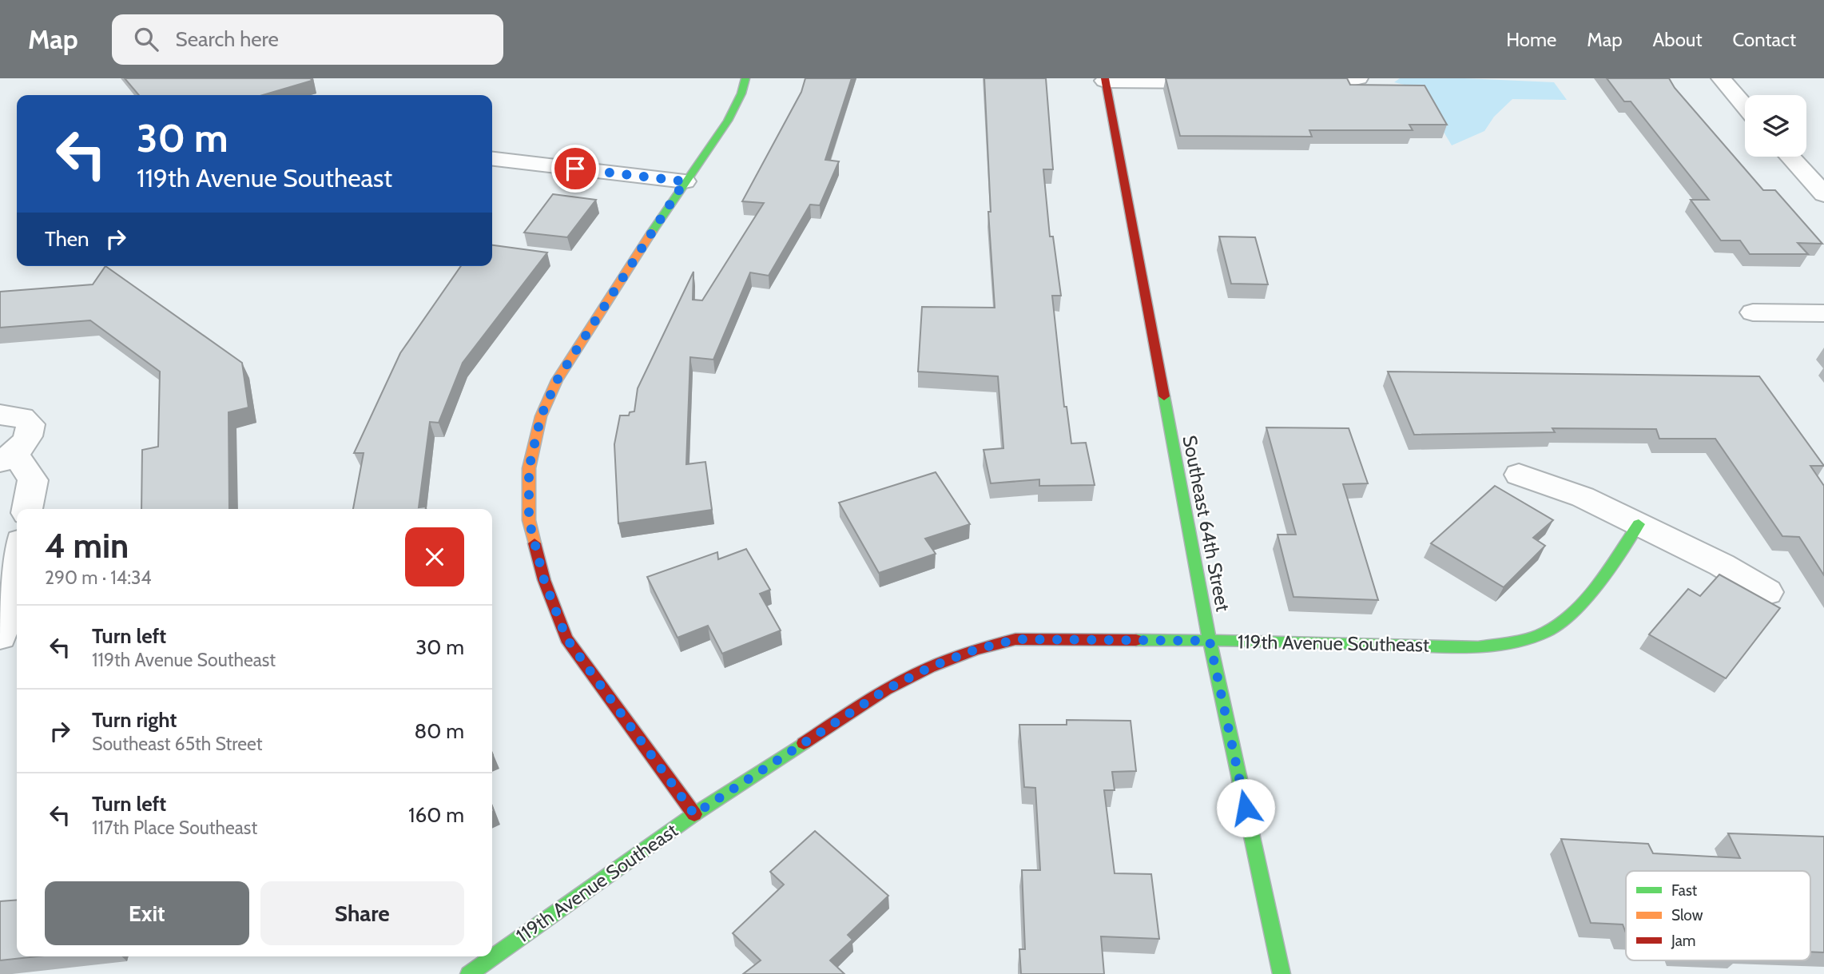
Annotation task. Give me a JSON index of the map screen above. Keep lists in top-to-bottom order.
{
  "streets": {
    "street": ["Southeast 64th Street", "119th Avenue Southeast"]
  },
  "crossings": [
    ["Southeast 64th Street", "119th Avenue Southeast"]
  ],
  "legend": ["Fast", "Slow", "Jam"],
  "page": {
    "header": "Map",
    "search": "Search here",
    "nav": [
      "Home",
      "Map",
      "About",
      "Contact"
    ],
    "turn": ["30 m", "119th Avenue Southeast"],
    "then": "Then",
    "heading": ["4 min", "290 m · 14:34"],
    "list": [
      {
        "name": "Turn left",
        "note": "119th Avenue Southeast",
        "value": "30 m"
      },
      {
        "name": "Turn right",
        "note": "Southeast 65th Street",
        "value": "80 m"
      },
      {
        "name": "Turn left",
        "note": "117th Place Southeast",
        "value": "160 m"
      }
    ],
    "buttons": ["Exit", "Share"]
  }
}
